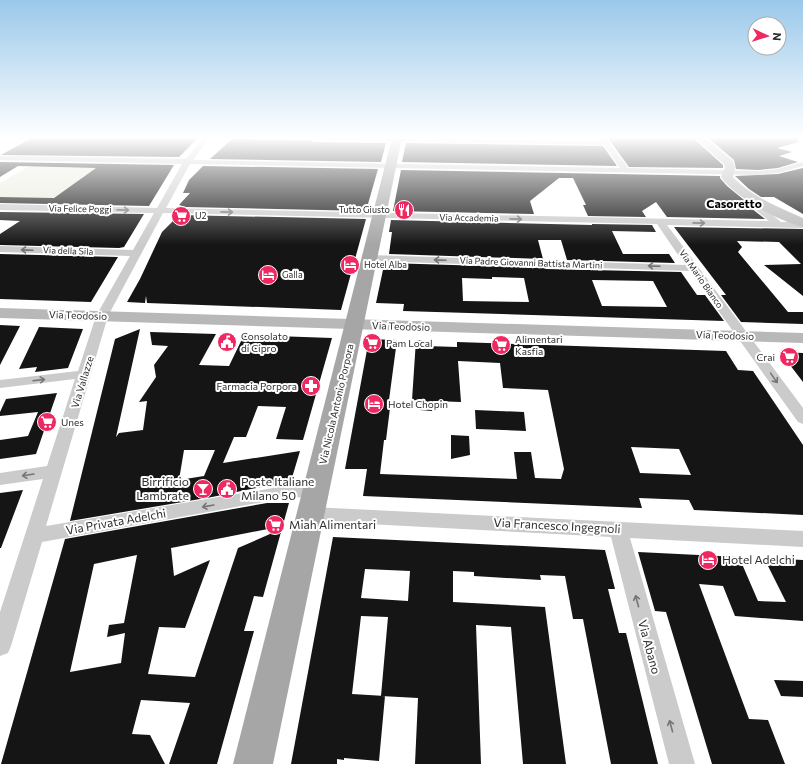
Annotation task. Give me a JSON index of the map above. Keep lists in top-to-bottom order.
{
  "streets": {
    "main road": ["Via Nicola Antonio Porpora"],
    "street": [
      "Via Felice Poggi",
      "Via Accademia",
      "Via della Sila",
      "Via Padre Giovanni Battista Martini",
      "Via Mario Bianco",
      "Via Teodosio",
      "Via Vallazze",
      "Via Privata Adelchi",
      "Via Francesco Ingegnoli",
      "Via Abano"
    ]
  },
  "crossings": [
    ["Via Felice Poggi", "Via Accademia"],
    ["Via Felice Poggi", "Via Vallazze"],
    ["Via Accademia", "Via Mario Bianco"],
    ["Via Accademia", "Via Vallazze"],
    ["Via Accademia", "Via Nicola Antonio Porpora"],
    ["Via della Sila", "Via Vallazze"],
    ["Via Padre Giovanni Battista Martini", "Via Mario Bianco"],
    ["Via Padre Giovanni Battista Martini", "Via Nicola Antonio Porpora"],
    ["Via Mario Bianco", "Via Teodosio"],
    ["Via Teodosio", "Via Vallazze"],
    ["Via Teodosio", "Via Nicola Antonio Porpora"],
    ["Via Vallazze", "Via Privata Adelchi"],
    ["Via Nicola Antonio Porpora", "Via Privata Adelchi"],
    ["Via Nicola Antonio Porpora", "Via Francesco Ingegnoli"],
    ["Via Privata Adelchi", "Via Francesco Ingegnoli"],
    ["Via Francesco Ingegnoli", "Via Abano"]
  ],
  "one_way": [
    "Via Felice Poggi",
    "Via Accademia",
    "Via della Sila",
    "Via Padre Giovanni Battista Martini",
    "Via Mario Bianco",
    "Via Privata Adelchi",
    "Via Abano"
  ],
  "districts": ["Casoretto"],
  "places": {
    "restaurant": ["Tutto Giusto"],
    "supermarket": [
      "U2",
      "Pam Local",
      "Alimentari Kasfia",
      "Crai",
      "Unes",
      "Miah Alimentari"
    ],
    "hotel": [
      "Hotel Alba",
      "Galla",
      "Hotel Chopin",
      "Hotel Adelchi"
    ],
    "public building": ["Consolato di Cipro", "Poste Italiane Milano 50"],
    "pharmacy": ["Farmacia Porpora"],
    "bar": ["Birrificio Lambrate"]
  },
  "north": "right"
}
